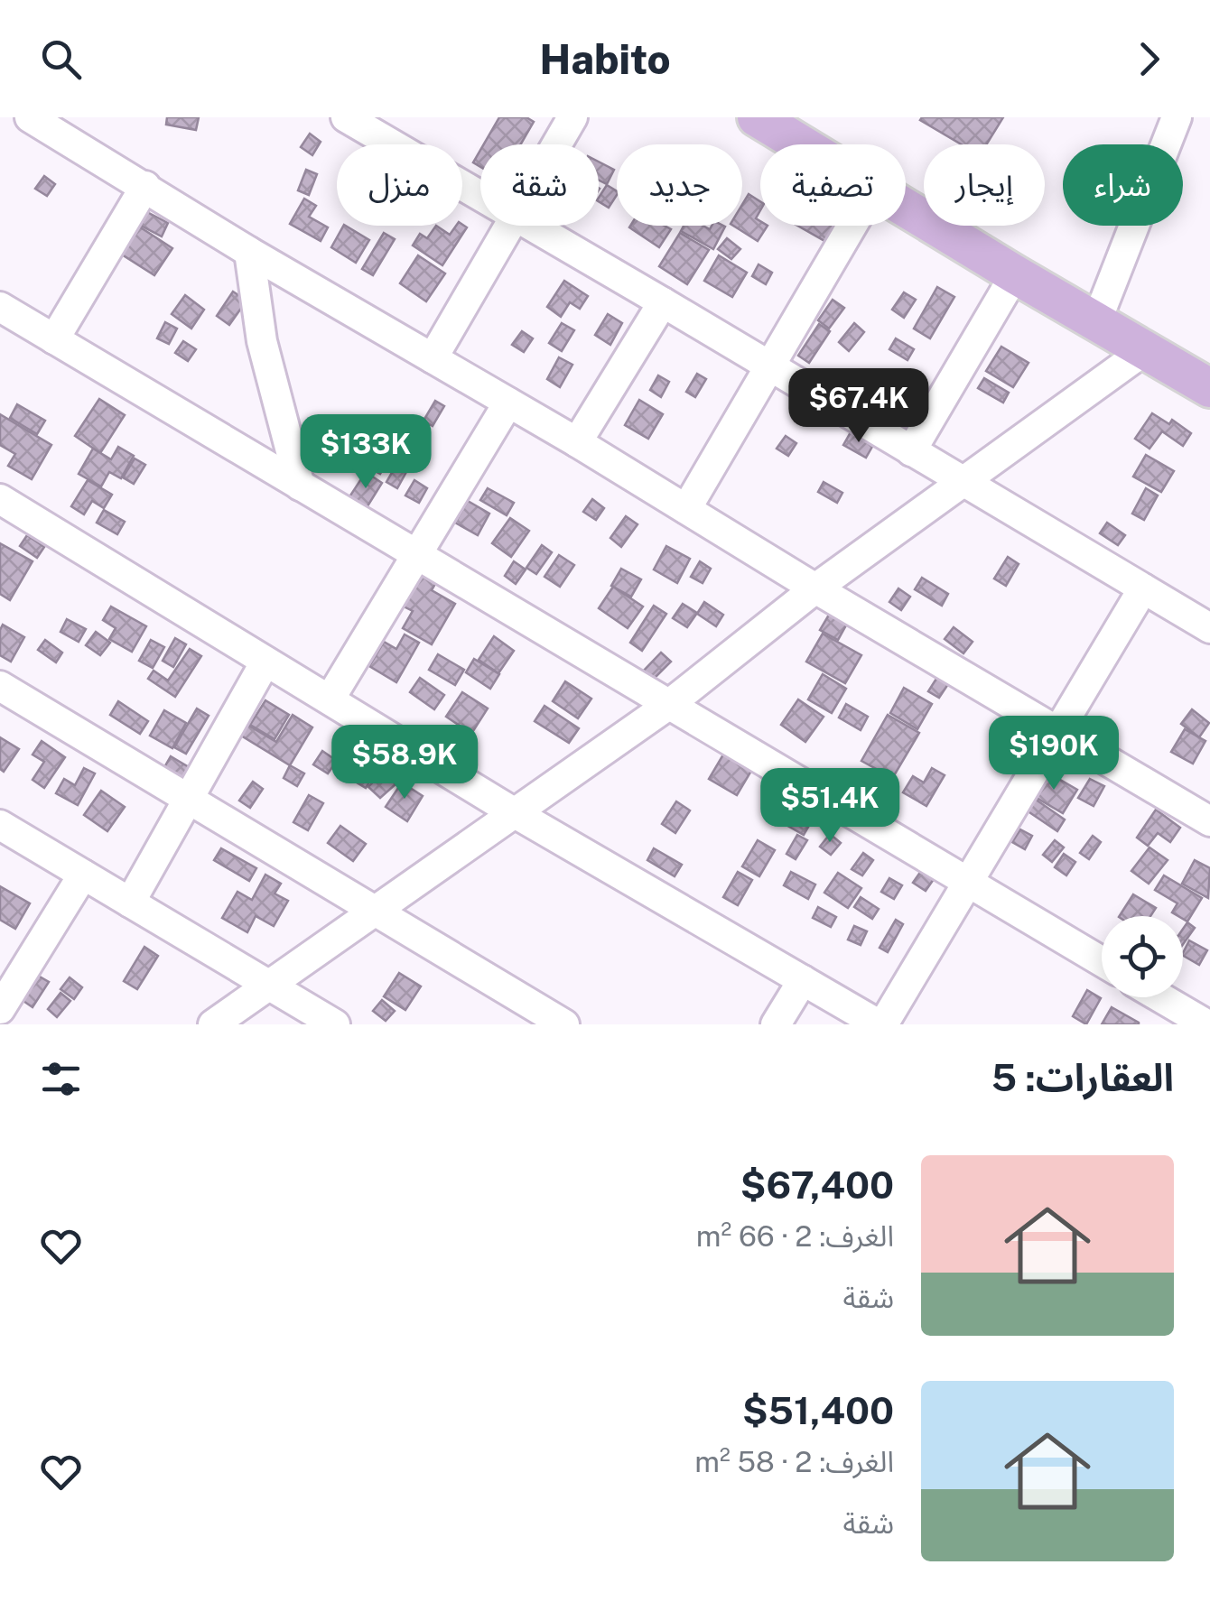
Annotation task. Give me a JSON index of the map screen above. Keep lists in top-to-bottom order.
{
  "page": {
    "header": "Habito",
    "chip": [
      "شراء",
      "إيجار",
      "تصفية",
      "جديد",
      "شقة",
      "منزل"
    ],
    "price": [
      "$67.4K",
      "$133K",
      "$190K",
      "$58.9K",
      "$51.4K"
    ],
    "heading": "العقارات: 5",
    "list": [
      {
        "name": "$67,400",
        "note": "الغرف: 2 · 66 m² · شقة"
      },
      {
        "name": "$51,400",
        "note": "الغرف: 2 · 58 m² · شقة"
      }
    ]
  }
}
